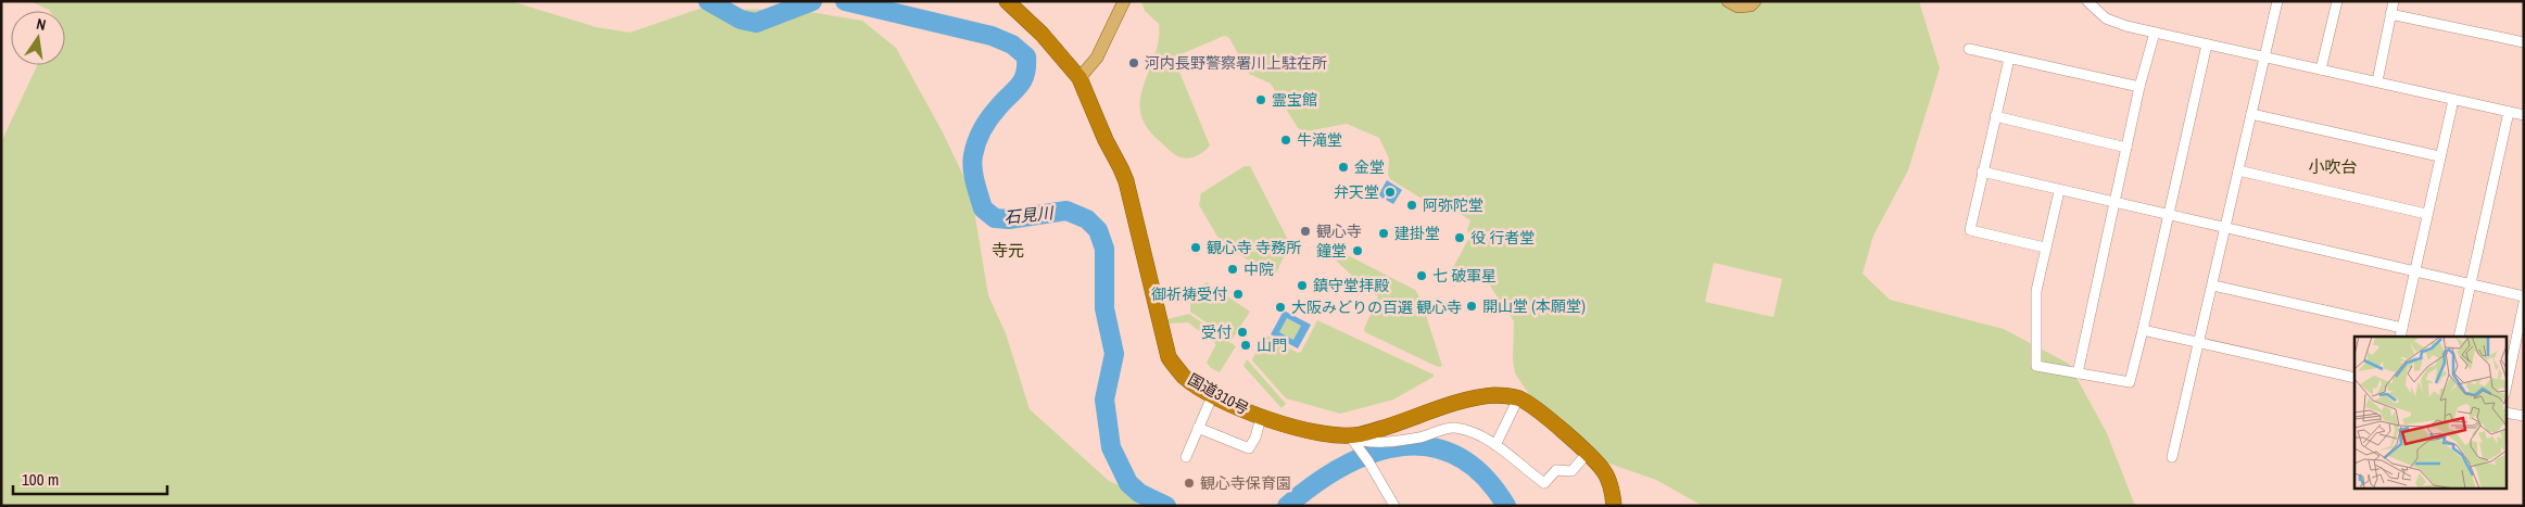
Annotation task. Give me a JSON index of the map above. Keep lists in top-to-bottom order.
{
  "streets": {
    "highway": ["国道310号"]
  },
  "districts": ["小吹台", "寺元"],
  "water": ["石見川"],
  "places": [
    "河内長野警察署川上駐在所",
    "霊宝館",
    "牛滝堂",
    "金堂",
    "弁天堂",
    "阿弥陀堂",
    "観心寺",
    "建掛堂",
    "役 行者堂",
    "観心寺 寺務所",
    "鐘堂",
    "中院",
    "七 破軍星",
    "鎮守堂拝殿",
    "御祈祷受付",
    "開山堂 (本願堂)",
    "大阪みどりの百選 観心寺",
    "受付",
    "山門",
    "観心寺保育園"
  ],
  "scale_bar": "100 m",
  "north": "top"
}
